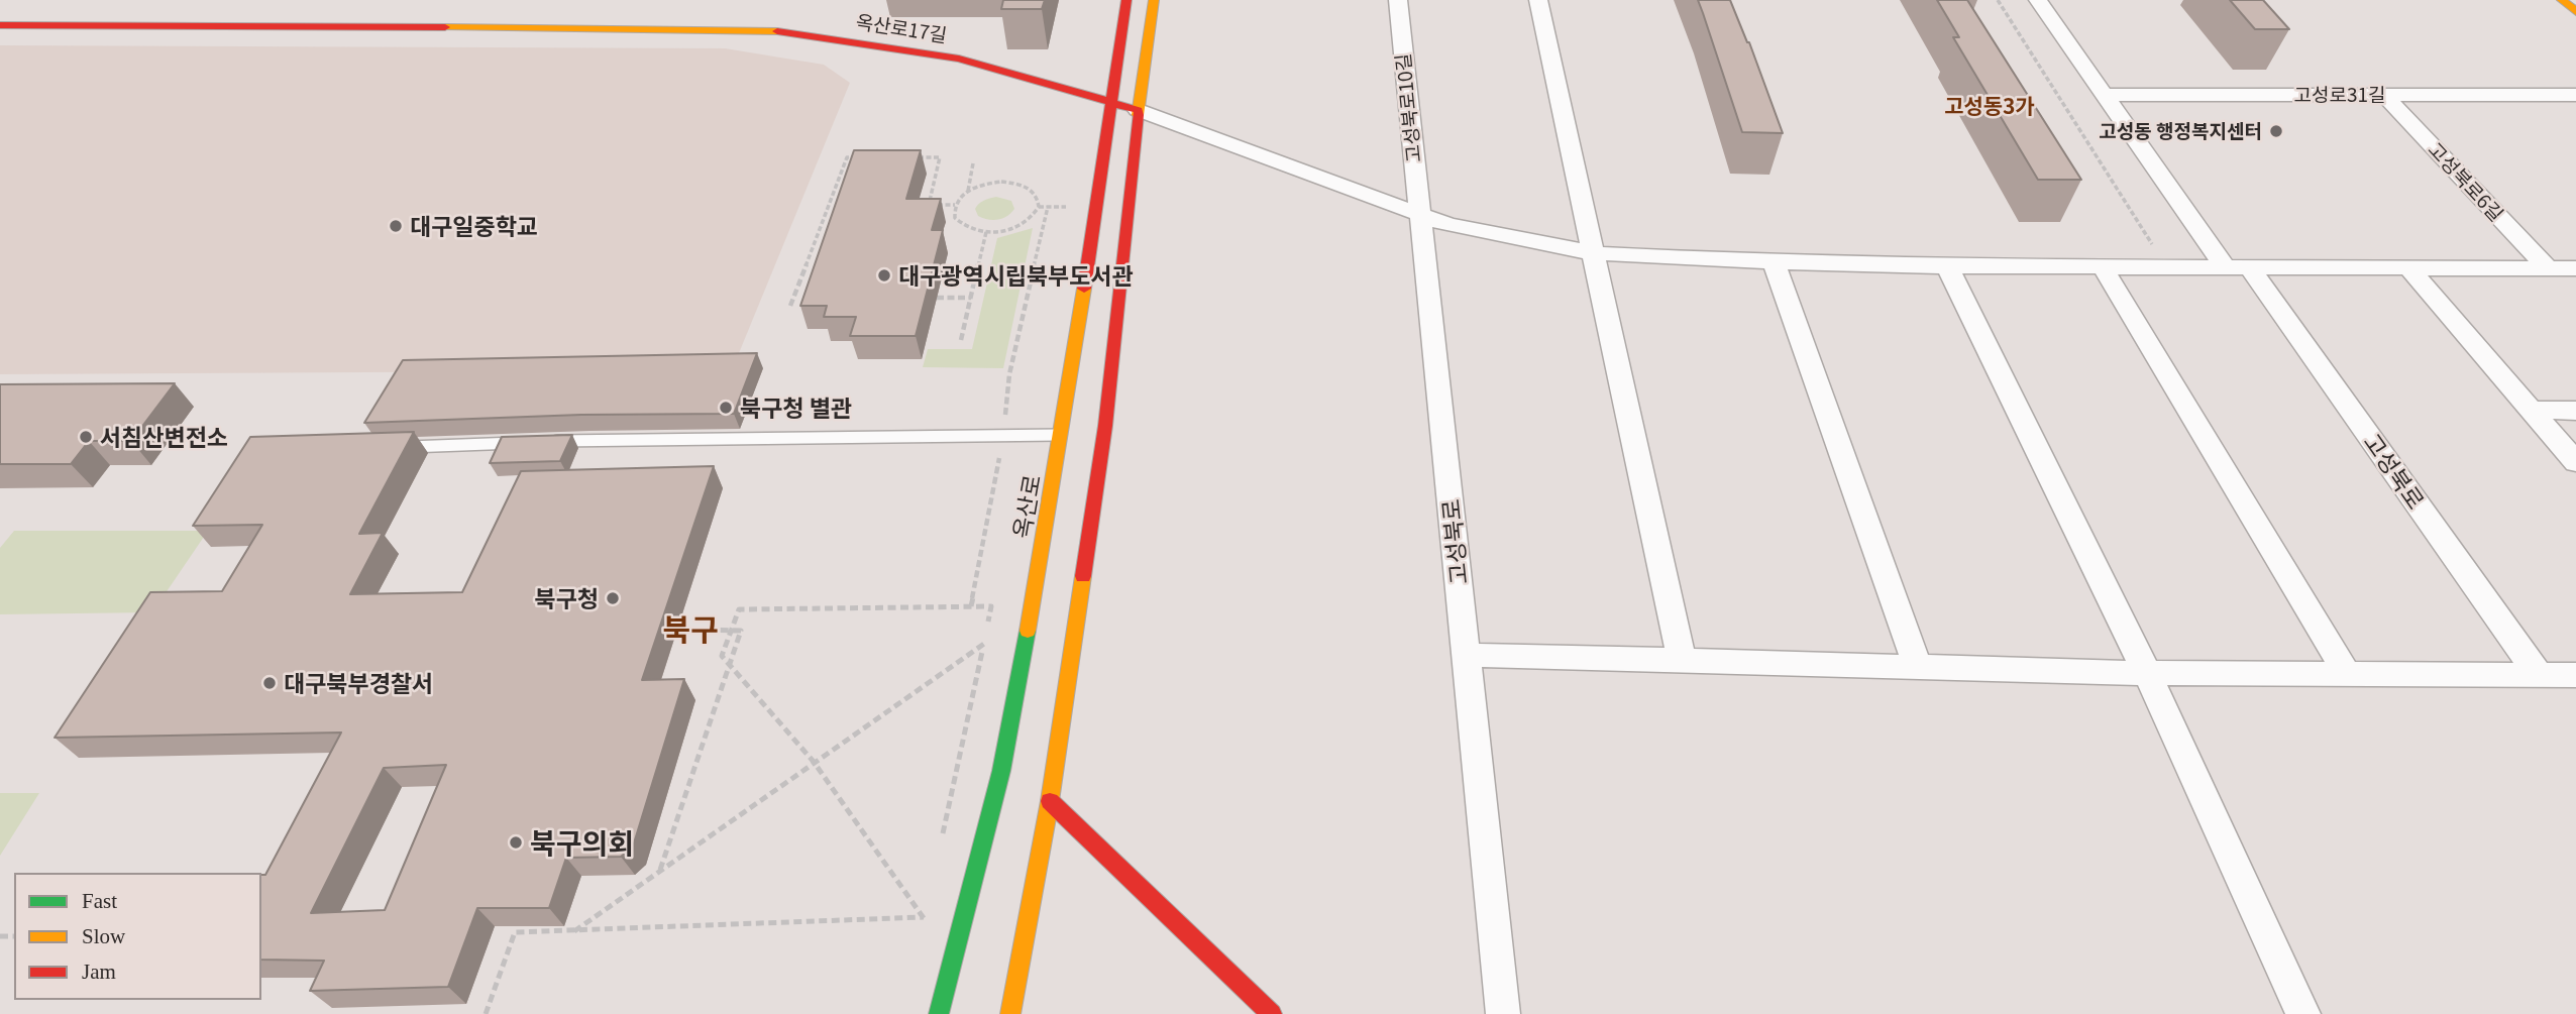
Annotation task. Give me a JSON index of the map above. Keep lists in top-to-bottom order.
{
  "streets": {
    "main road": ["옥산로17길", "옥산로"],
    "street": [
      "고성로31길",
      "고성북로10길",
      "고성북로6길",
      "고성북로"
    ]
  },
  "crossings": [
    ["옥산로17길", "옥산로"],
    ["고성로31길", "고성북로6길"],
    ["고성로31길", "고성북로"],
    ["고성북로10길", "고성북로"]
  ],
  "districts": ["고성동3가", "북구"],
  "places": [
    "고성동 행정복지센터",
    "대구일중학교",
    "대구광역시립북부도서관",
    "북구청 별관",
    "서침산변전소",
    "북구청",
    "대구북부경찰서",
    "북구의회"
  ],
  "legend": ["Fast", "Slow", "Jam"]
}
